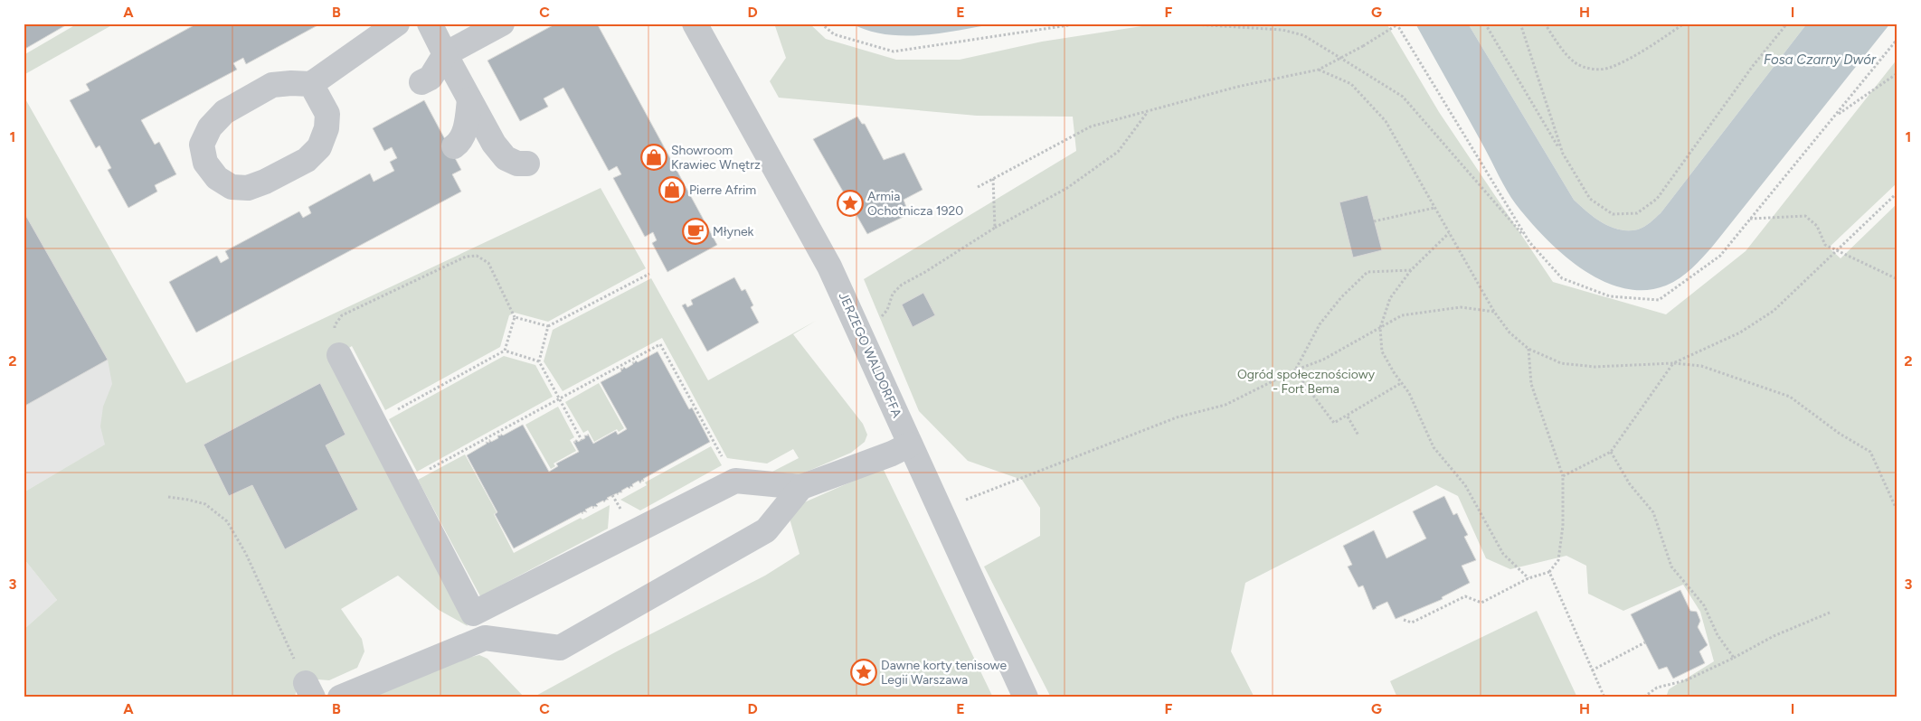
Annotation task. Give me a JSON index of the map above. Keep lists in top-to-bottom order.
{
  "streets": {
    "street": ["JERZEGO WALDORFFA"]
  },
  "water": ["Fosa Czarny Dwór"],
  "parks": ["Ogród społecznościowy - Fort Bema"],
  "places": {
    "shop": ["Showroom Krawiec Wnętrz", "Pierre Afrim"],
    "place": ["Armia Ochotnicza 1920", "Dawne korty tenisowe Legii Warszawa"],
    "cafe": ["Młynek"]
  },
  "grid": {
    "columns": [
      "A",
      "B",
      "C",
      "D",
      "E",
      "F",
      "G",
      "H",
      "I"
    ],
    "rows": ["1", "2", "3"]
  }
}
